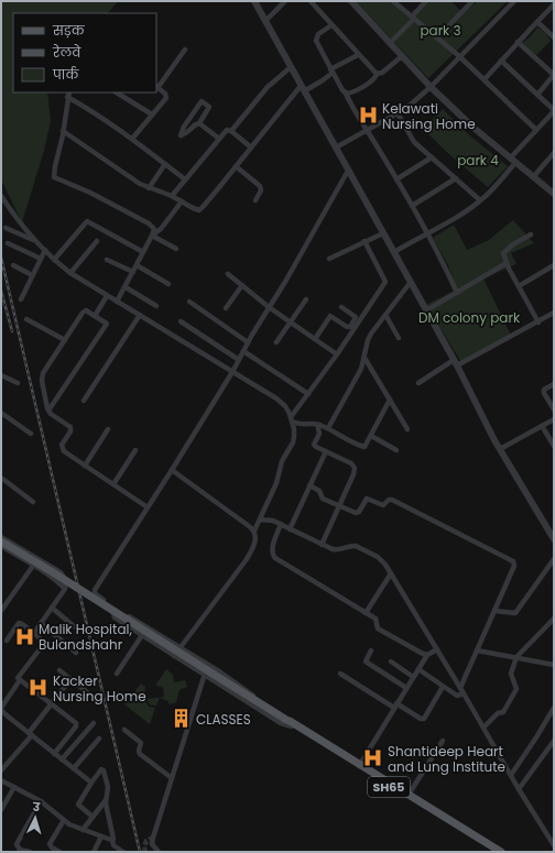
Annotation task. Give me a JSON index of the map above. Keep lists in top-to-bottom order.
{
  "streets": {
    "main road": ["SH65"]
  },
  "parks": ["park 3", "park 4", "DM colony park"],
  "places": {
    "hospital": [
      "Kelawati Nursing Home",
      "Malik Hospital, Bulandshahr",
      "Kacker Nursing Home",
      "Shantideep Heart and Lung Institute"
    ],
    "building": ["CLASSES"]
  },
  "legend": ["सड़क", "रेलवे", "पार्क"],
  "north": "top"
}
